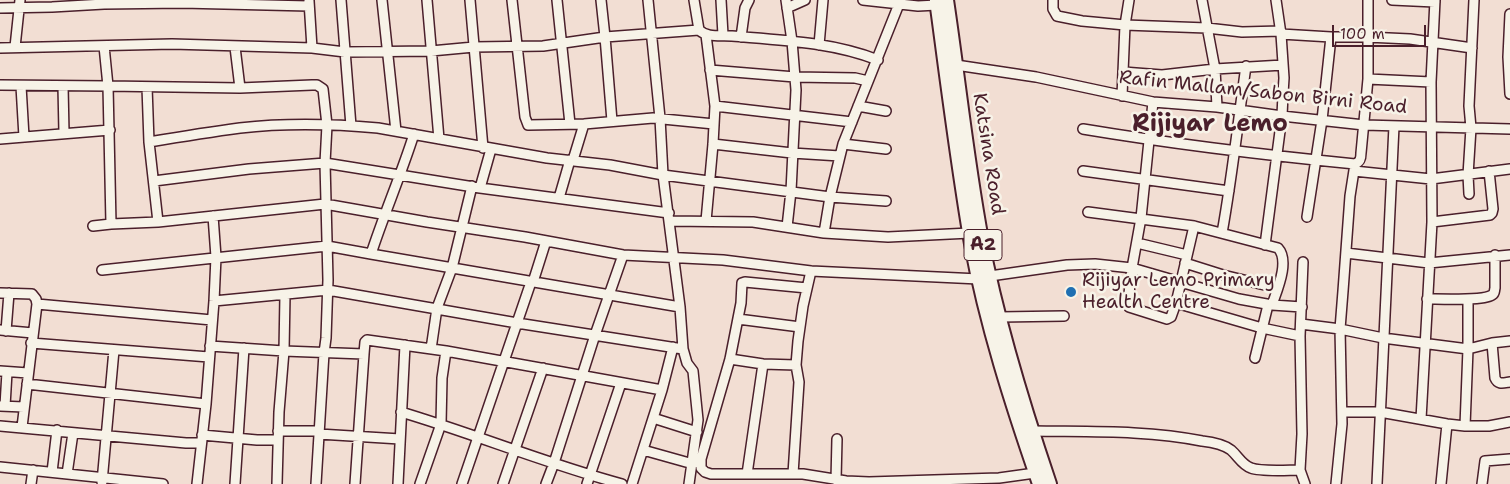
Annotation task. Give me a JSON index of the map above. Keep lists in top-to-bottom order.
{
  "streets": {
    "highway": ["Katsina Road", "A2"],
    "street": ["Rafin Mallam/Sabon Birni Road"]
  },
  "crossings": [
    ["Rafin Mallam/Sabon Birni Road", "Katsina Road"]
  ],
  "districts": ["Rijiyar Lemo"],
  "places": ["Rijiyar Lemo Primary Health Centre"],
  "scale_bar": "100 m"
}
